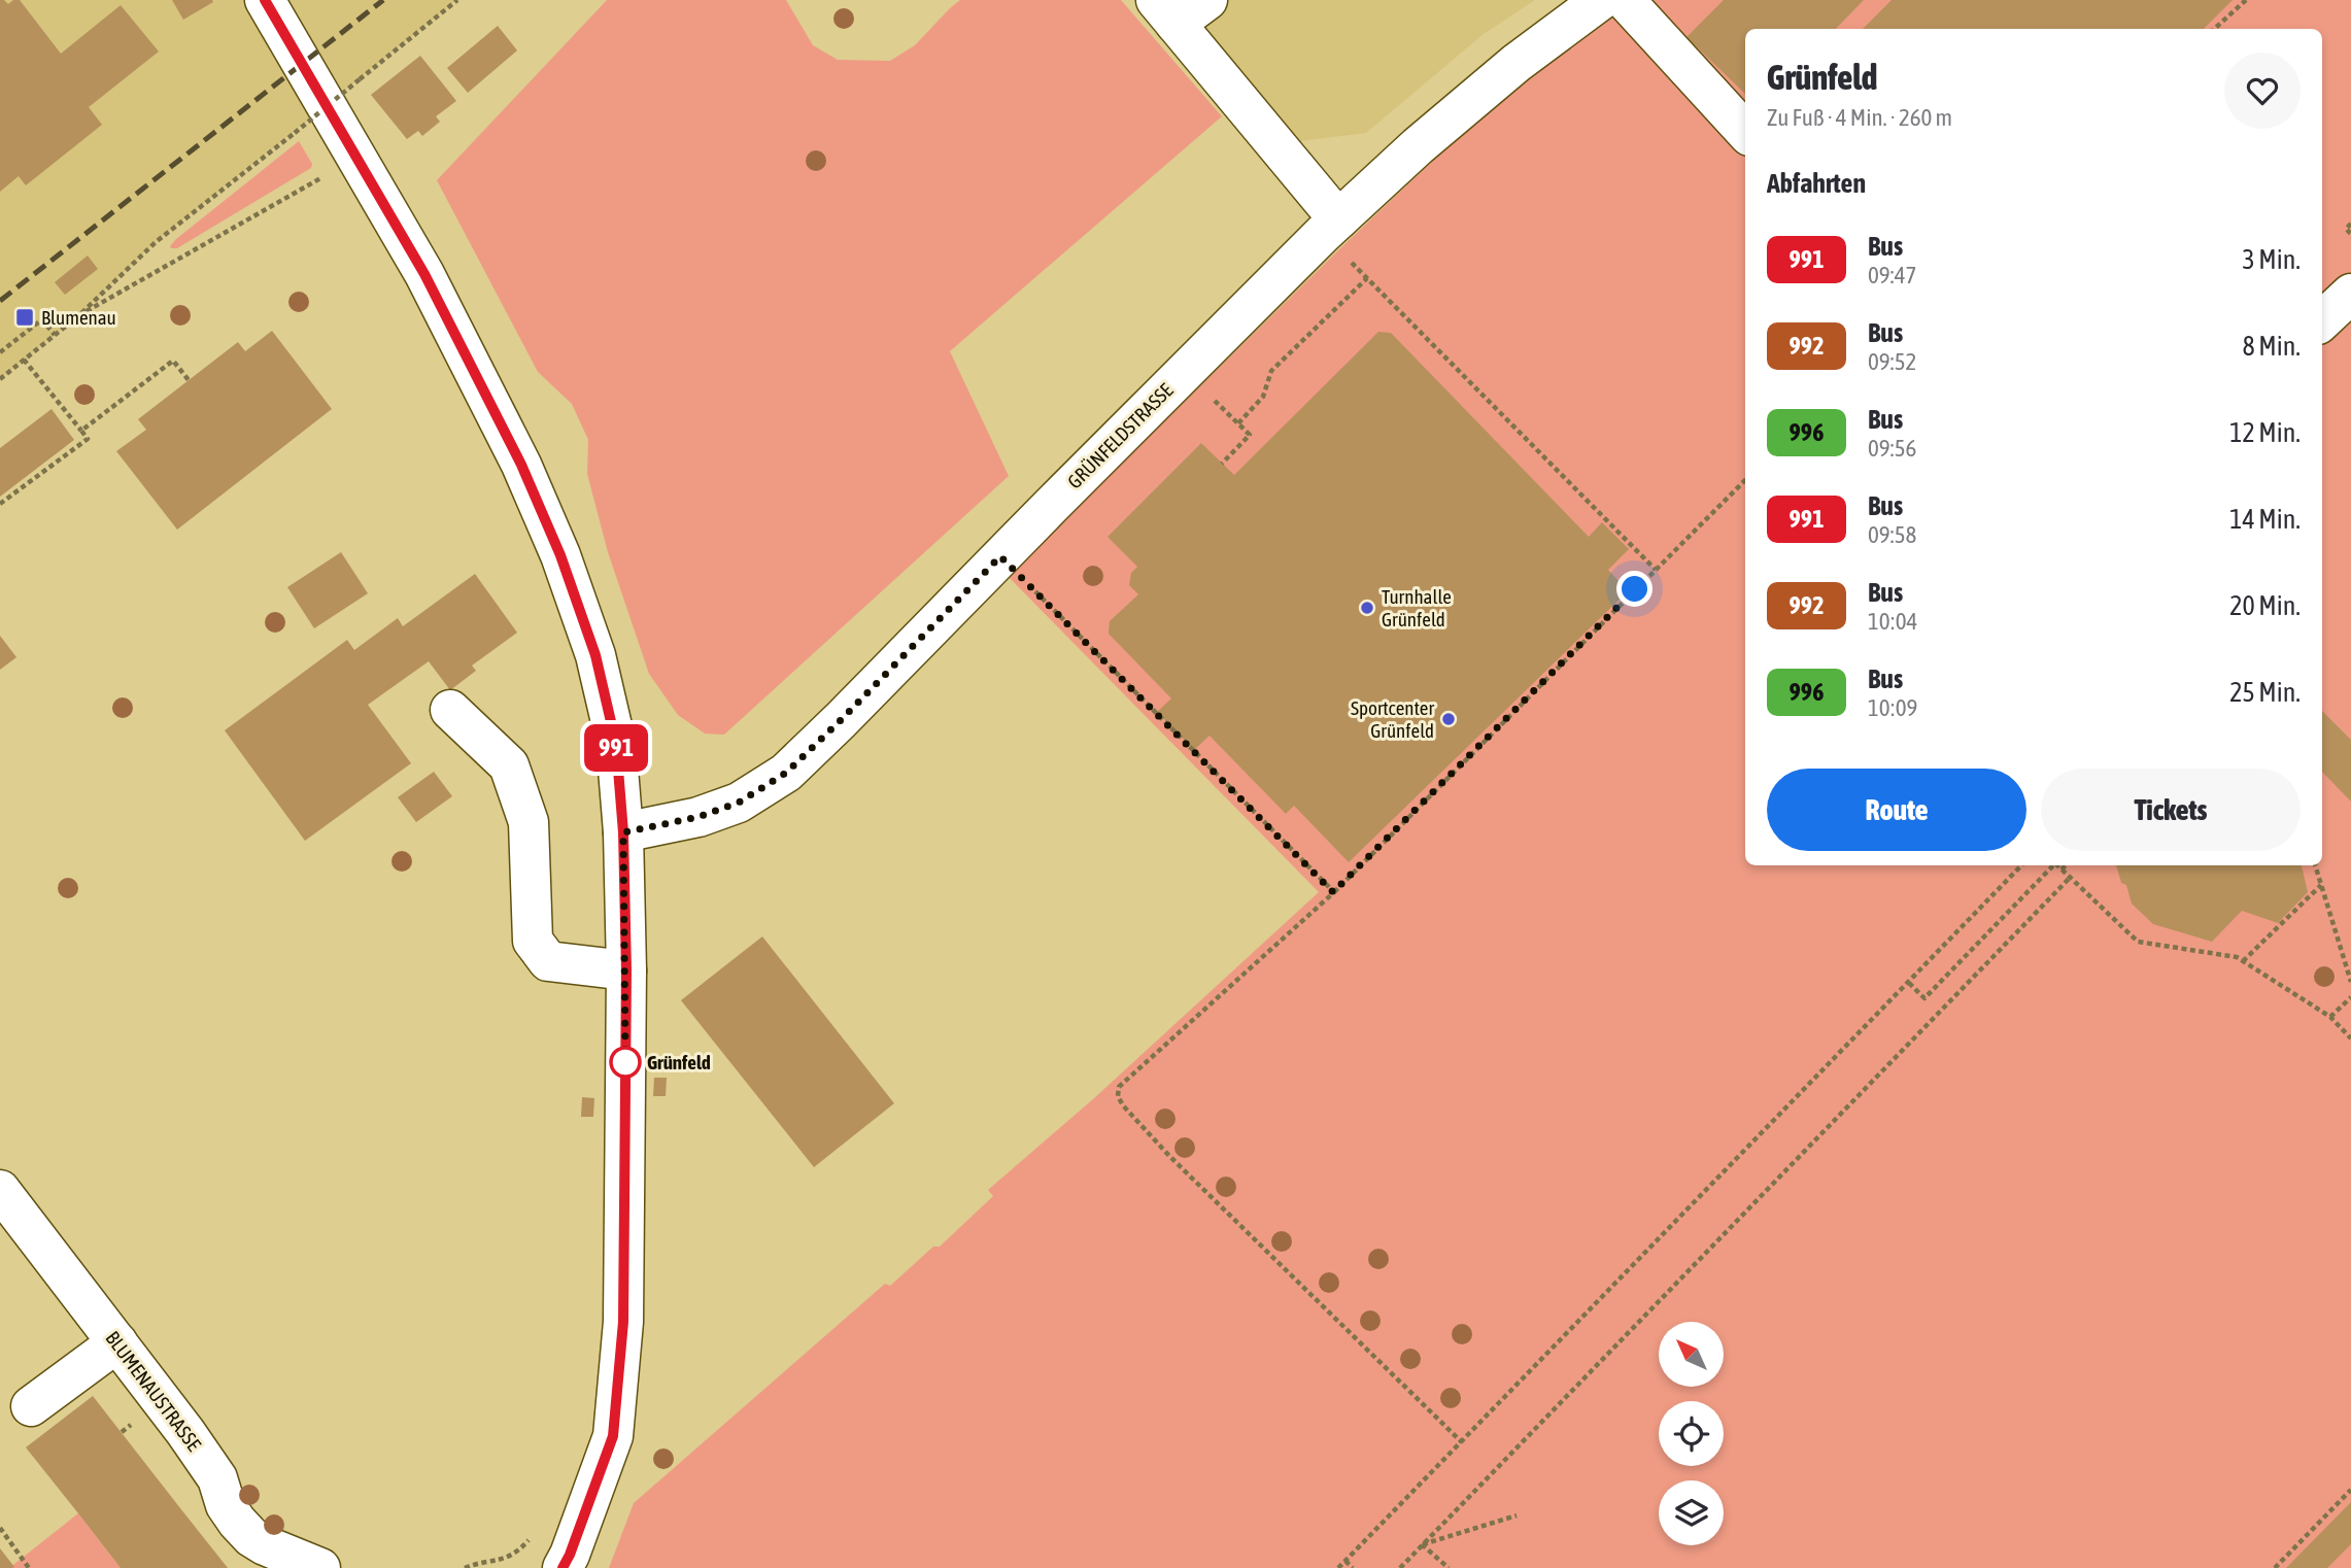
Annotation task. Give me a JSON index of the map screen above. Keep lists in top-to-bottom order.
{
  "streets": {
    "street": ["GRÜNFELDSTRASSE", "BLUMENAUSTRASSE"]
  },
  "places": {
    "transit": ["Blumenau"],
    "other": ["Turnhalle Grünfeld", "Sportcenter Grünfeld", "Grünfeld"]
  },
  "lines": ["bus line 991"],
  "north": "top left",
  "page": {
    "on_map": "991",
    "heading": [
      ["Grünfeld", "Zu Fuß · 4 Min. · 260 m"],
      "Abfahrten"
    ],
    "list": [
      {
        "mark": "991",
        "name": "Bus",
        "note": "09:47",
        "value": "3 Min."
      },
      {
        "mark": "992",
        "name": "Bus",
        "note": "09:52",
        "value": "8 Min."
      },
      {
        "mark": "996",
        "name": "Bus",
        "note": "09:56",
        "value": "12 Min."
      },
      {
        "mark": "991",
        "name": "Bus",
        "note": "09:58",
        "value": "14 Min."
      },
      {
        "mark": "992",
        "name": "Bus",
        "note": "10:04",
        "value": "20 Min."
      },
      {
        "mark": "996",
        "name": "Bus",
        "note": "10:09",
        "value": "25 Min."
      }
    ],
    "buttons": ["Route", "Tickets"]
  }
}
